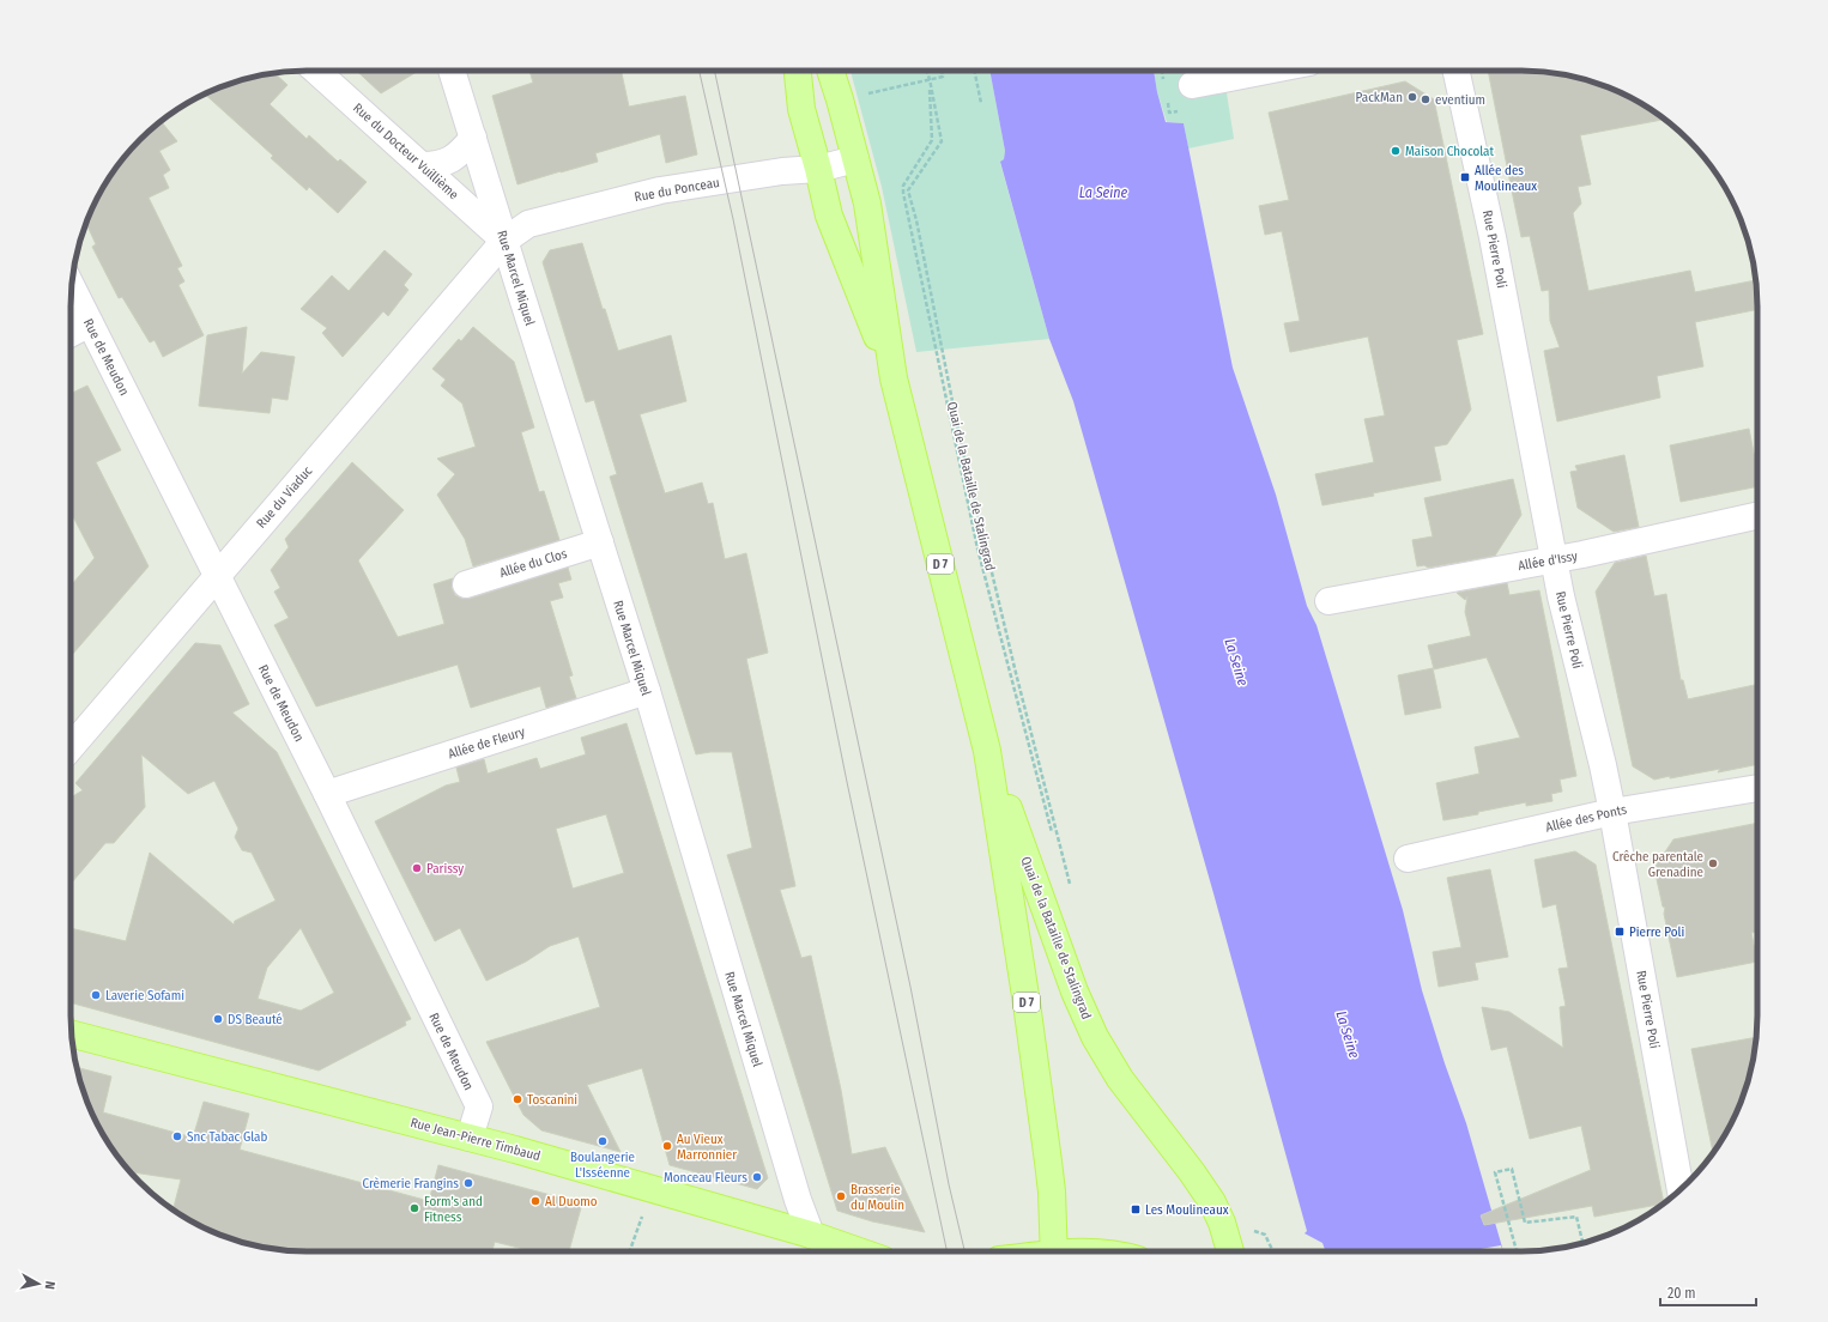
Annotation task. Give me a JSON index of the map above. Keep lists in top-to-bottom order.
{
  "streets": {
    "main road": ["Quai de la Bataille de Stalingrad", "D 7", "Rue Jean-Pierre Timbaud"],
    "street": [
      "Rue du Docteur Vuillième",
      "Rue du Ponceau",
      "Rue Pierre Poli",
      "Rue Marcel Miquel",
      "Rue de Meudon",
      "Rue du Viaduc",
      "Allée d'Issy",
      "Allée du Clos",
      "Allée de Fleury",
      "Allée des Ponts"
    ]
  },
  "crossings": [
    ["Rue du Docteur Vuillième", "Rue du Ponceau"],
    ["Rue du Docteur Vuillième", "Rue Marcel Miquel"],
    ["Rue du Docteur Vuillième", "Rue du Viaduc"],
    ["Rue du Ponceau", "Rue Marcel Miquel"],
    ["Rue du Ponceau", "Quai de la Bataille de Stalingrad"],
    ["Rue du Ponceau", "Rue du Viaduc"],
    ["Rue Pierre Poli", "Allée d'Issy"],
    ["Rue Pierre Poli", "Allée des Ponts"],
    ["Rue Marcel Miquel", "Rue du Viaduc"],
    ["Rue Marcel Miquel", "Allée du Clos"],
    ["Rue Marcel Miquel", "Allée de Fleury"],
    ["Rue Marcel Miquel", "Rue Jean-Pierre Timbaud"],
    ["Rue de Meudon", "Rue du Viaduc"],
    ["Rue de Meudon", "Allée de Fleury"],
    ["Rue de Meudon", "Rue Jean-Pierre Timbaud"]
  ],
  "water": ["La Seine"],
  "places": {
    "other": [
      "PackMan",
      "eventium",
      "Maison Chocolat",
      "Crêche parentale Grenadine",
      "Parissy",
      "Laverie Sofami",
      "DS Beauté",
      "Toscanini",
      "Snc Tabac Glab",
      "Boulangerie L'Isséenne",
      "Au Vieux Marronnier",
      "Monceau Fleurs",
      "Crèmerie Frangins",
      "Brasserie du Moulin",
      "Al Duomo",
      "Form's and Fitness"
    ],
    "transit": ["Allée des Moulineaux", "Pierre Poli", "Les Moulineaux"]
  },
  "scale_bar": "20 m",
  "north": "right"
}
